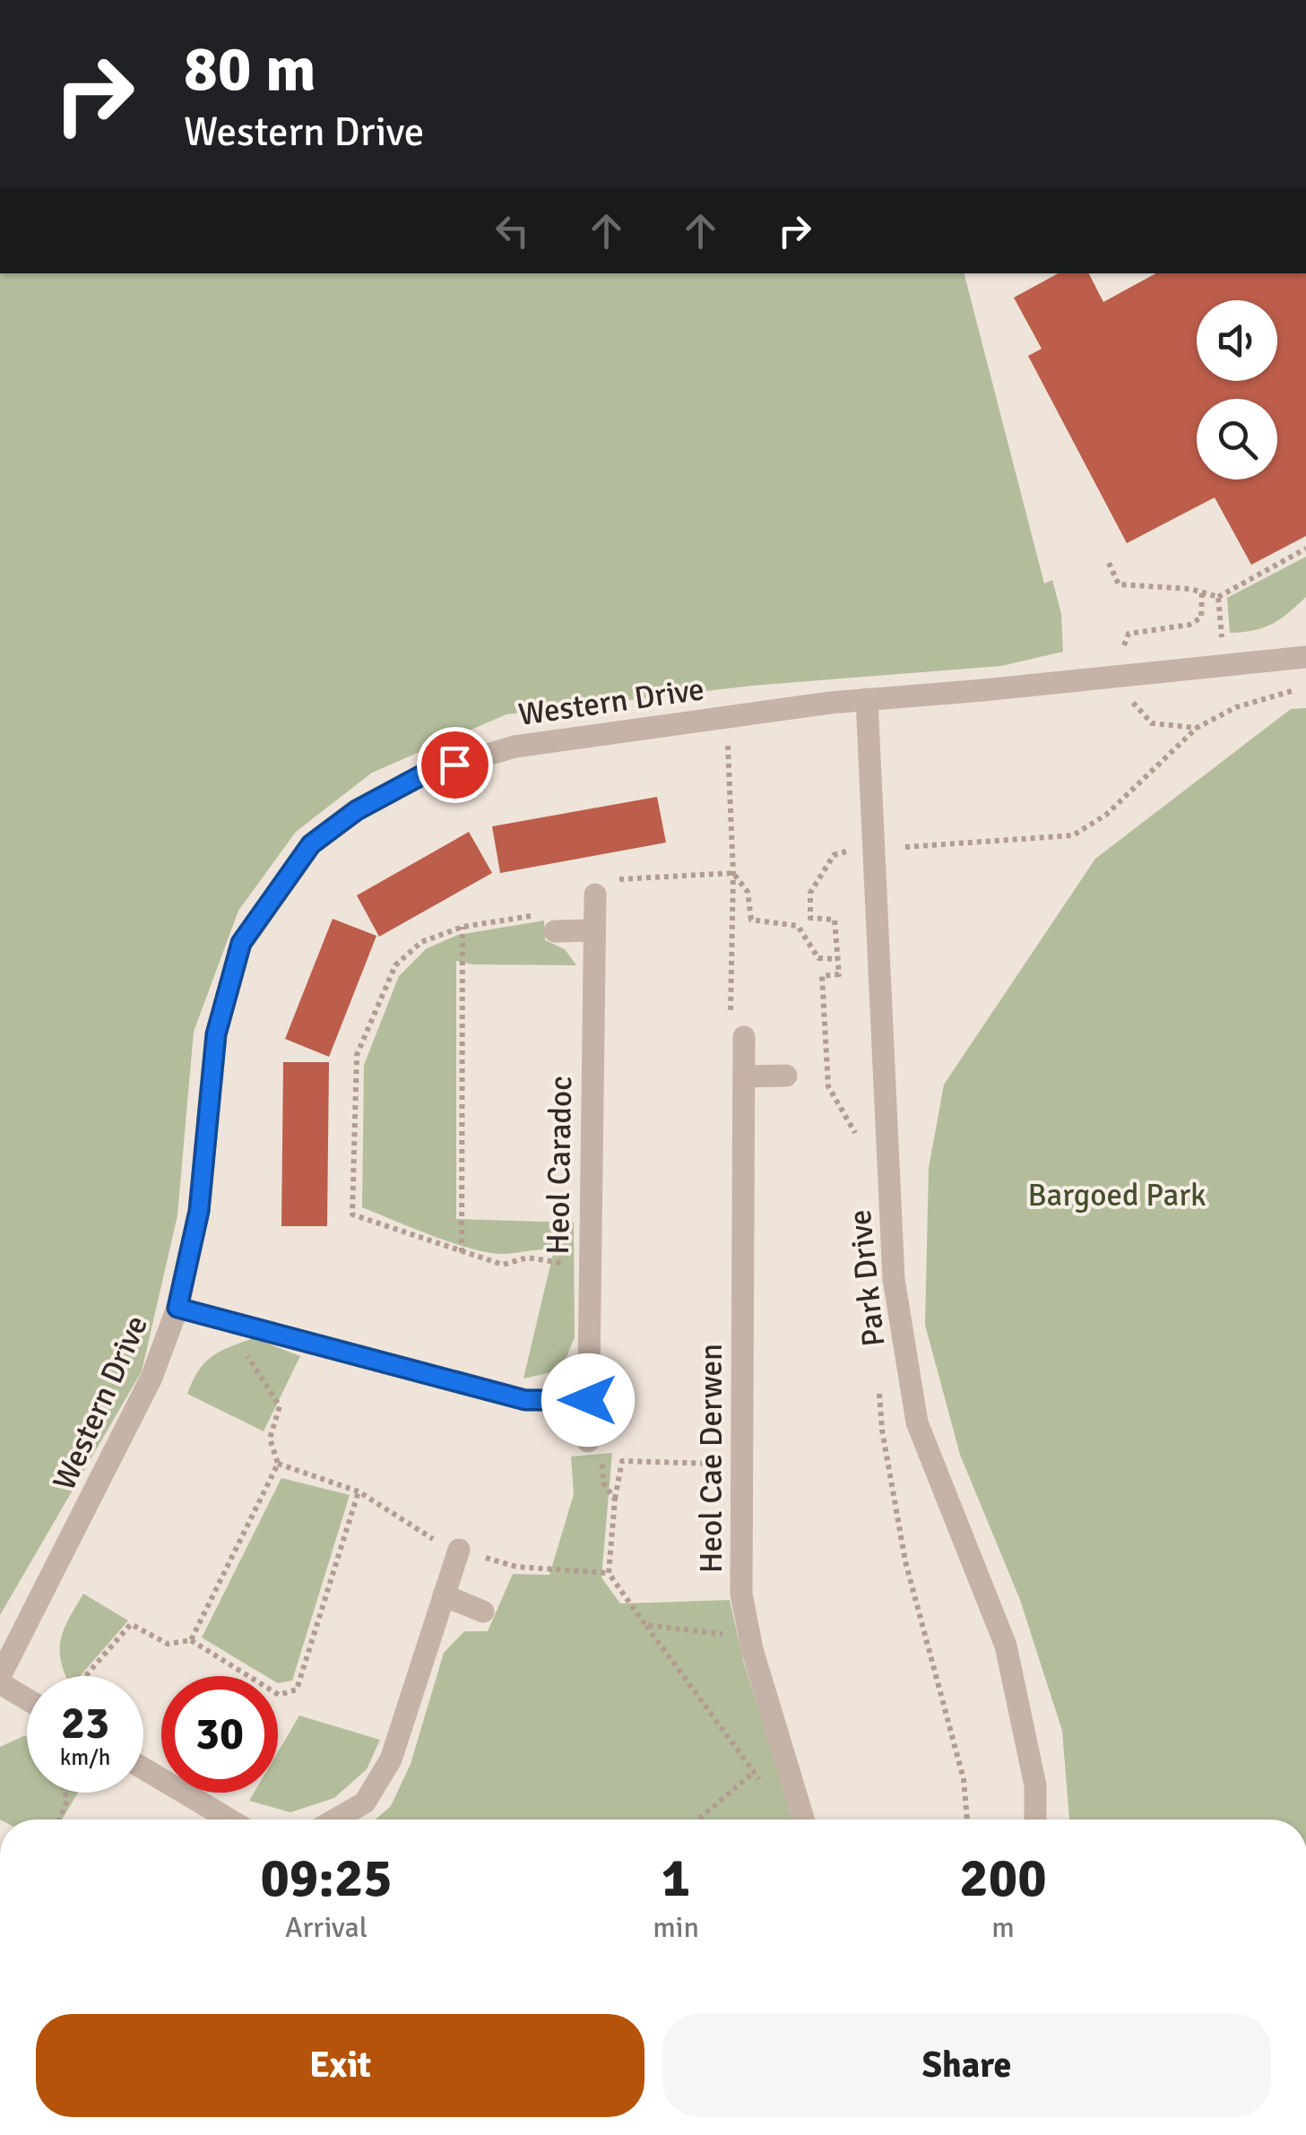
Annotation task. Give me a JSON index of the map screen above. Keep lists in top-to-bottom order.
{
  "streets": {
    "street": [
      "Western Drive",
      "Heol Caradoc",
      "Park Drive",
      "Heol Cae Derwen"
    ]
  },
  "crossings": [
    ["Western Drive", "Park Drive"]
  ],
  "parks": ["Bargoed Park"],
  "page": {
    "turn": ["80 m", "Western Drive"],
    "speed": "23 km/h",
    "limit": "30",
    "eta": [
      "09:25",
      "Arrival",
      "1",
      "min",
      "200",
      "m"
    ],
    "buttons": ["Exit", "Share"]
  }
}
